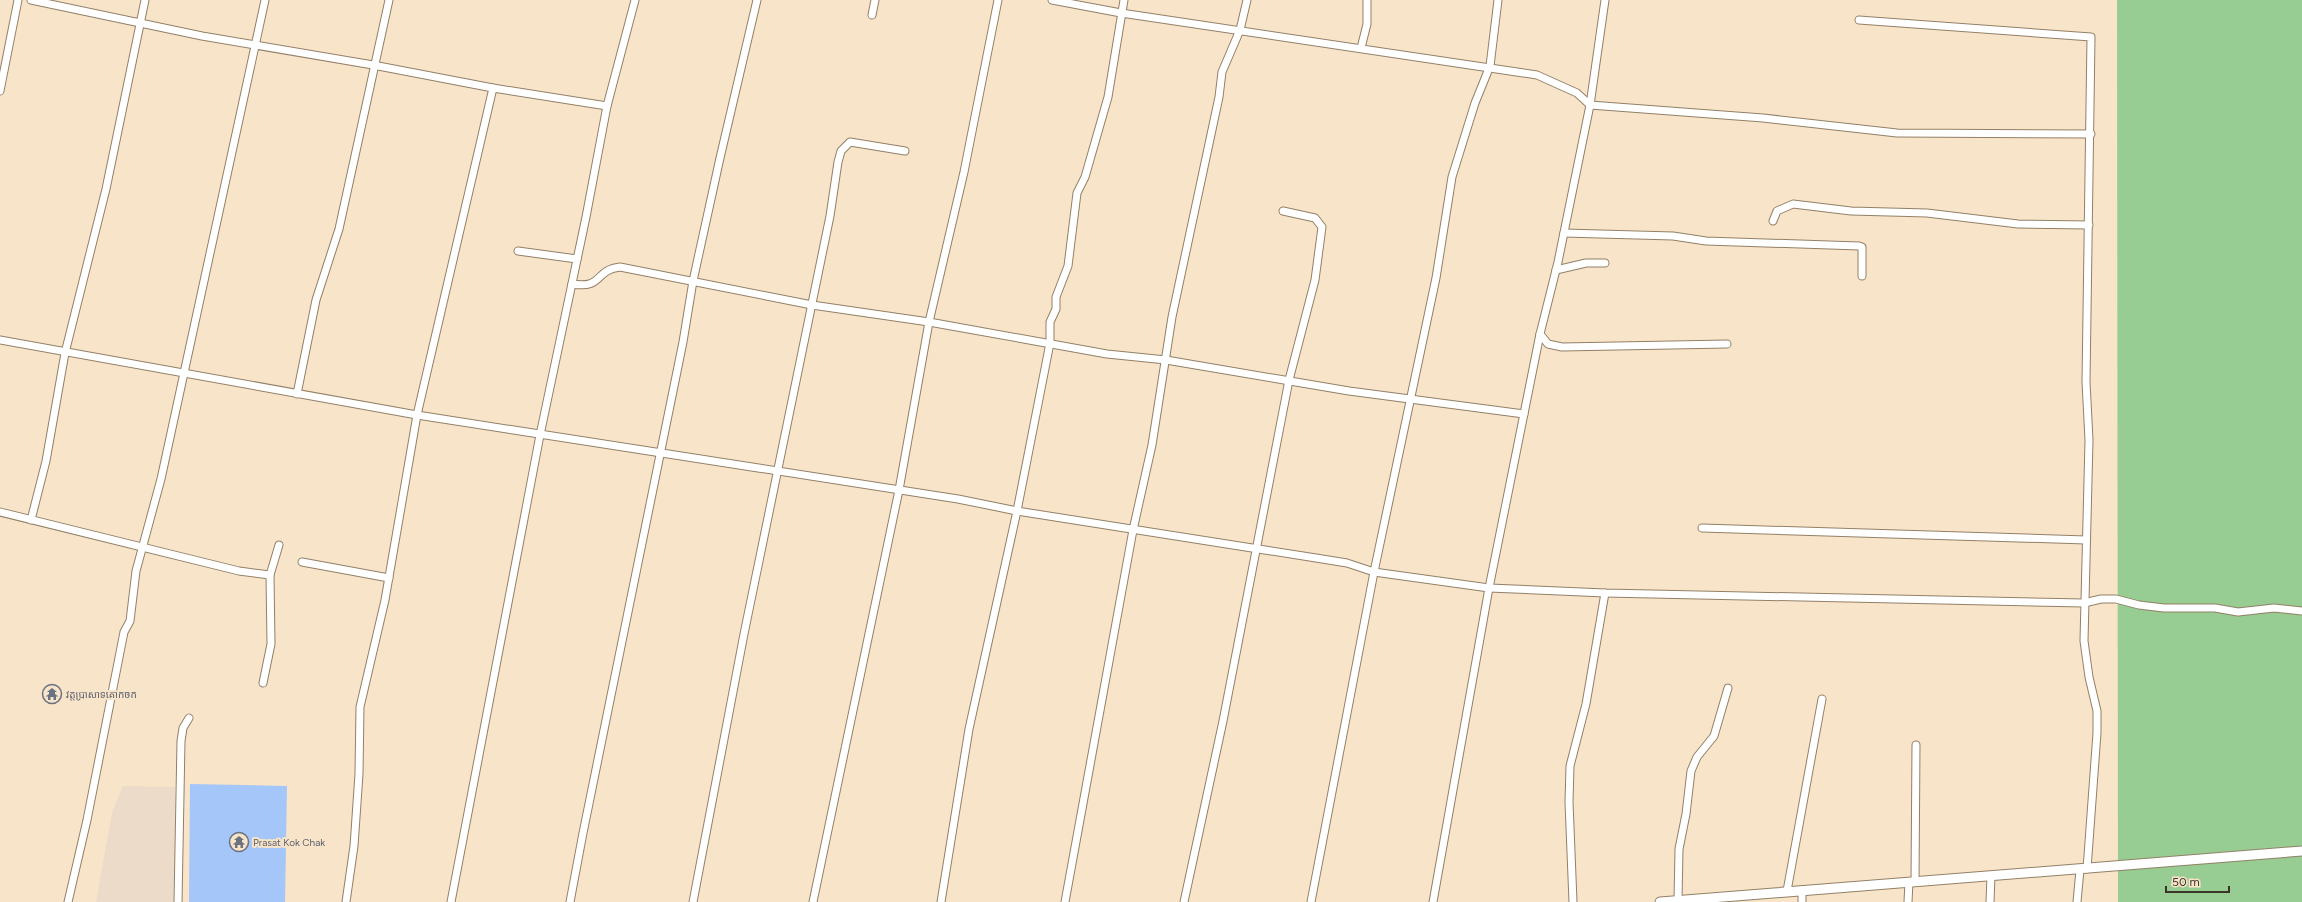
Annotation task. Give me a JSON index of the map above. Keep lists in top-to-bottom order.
{
  "places": {
    "temple": ["វត្តប្រាសាទគោកចក", "Prasat Kok Chak"]
  },
  "scale_bar": "50 m"
}
